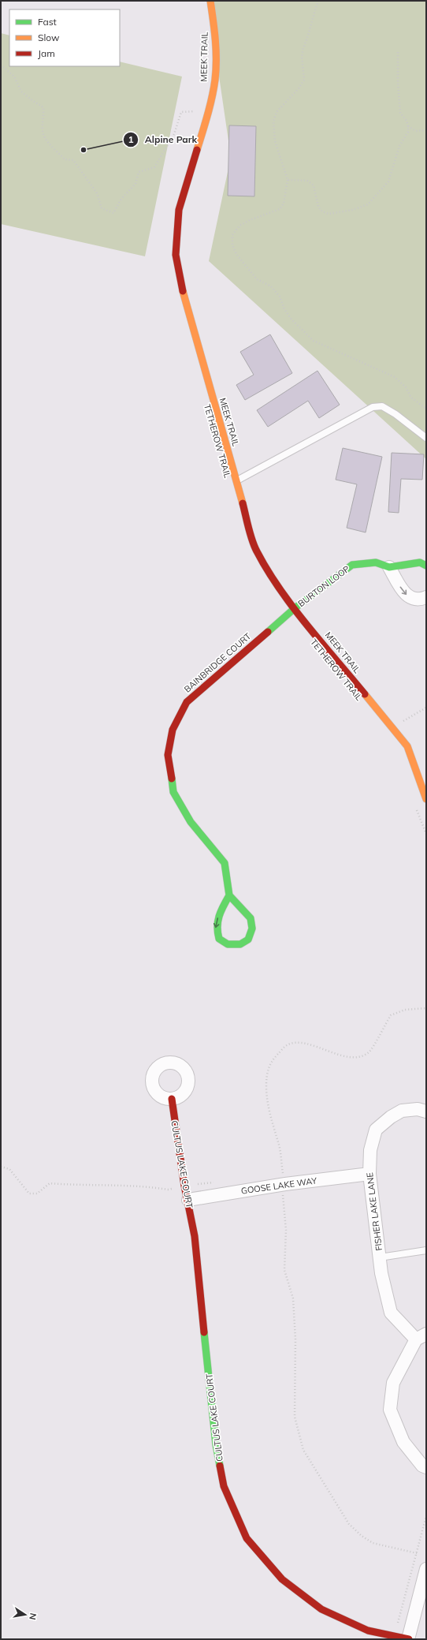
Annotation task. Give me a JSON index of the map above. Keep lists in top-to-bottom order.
{
  "streets": {
    "street": [
      "MEEK TRAIL",
      "BURTON LOOP",
      "BAINBRIDGE COURT",
      "CULTUS LAKE COURT",
      "GOOSE LAKE WAY",
      "FISHER LAKE LANE"
    ]
  },
  "crossings": [
    ["MEEK TRAIL", "BURTON LOOP"],
    ["MEEK TRAIL", "BAINBRIDGE COURT"],
    ["BURTON LOOP", "BAINBRIDGE COURT"],
    ["CULTUS LAKE COURT", "GOOSE LAKE WAY"],
    ["GOOSE LAKE WAY", "FISHER LAKE LANE"]
  ],
  "places": ["Alpine Park"],
  "legend": ["Fast", "Slow", "Jam"],
  "north": "right"
}
